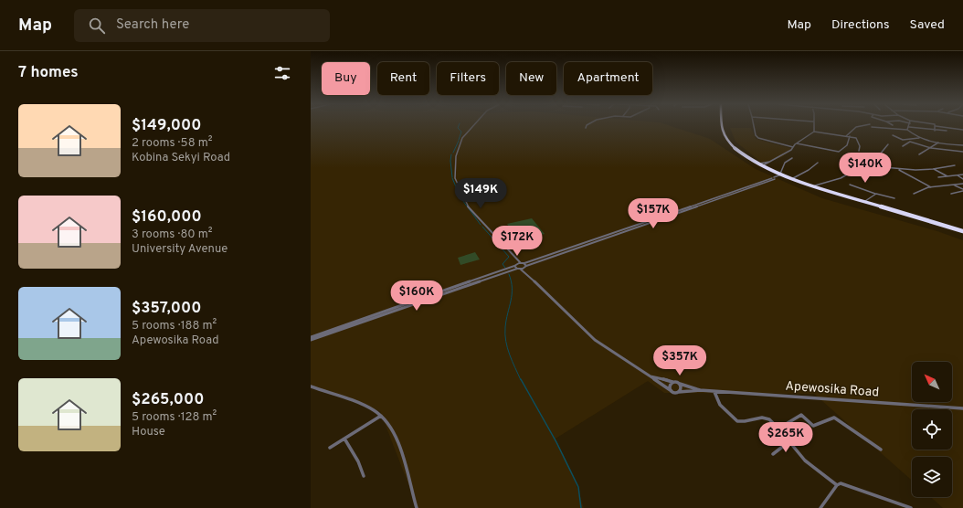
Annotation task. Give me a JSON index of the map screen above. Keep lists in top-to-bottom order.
{
  "streets": {
    "street": ["Apewosika Road"]
  },
  "north": "top left",
  "page": {
    "header": "Map",
    "search": "Search here",
    "nav": ["Map", "Directions", "Saved"],
    "heading": "7 homes",
    "chip": [
      "Buy",
      "Rent",
      "Filters",
      "New",
      "Apartment"
    ],
    "list": [
      {
        "name": "$149,000",
        "note": "2 rooms · 58 m² · Kobina Sekyi Road"
      },
      {
        "name": "$160,000",
        "note": "3 rooms · 80 m² · University Avenue"
      },
      {
        "name": "$357,000",
        "note": "5 rooms · 188 m² · Apewosika Road"
      },
      {
        "name": "$265,000",
        "note": "5 rooms · 128 m² · House"
      }
    ],
    "price": [
      "$140K",
      "$149K",
      "$157K",
      "$172K",
      "$160K",
      "$357K",
      "$265K"
    ]
  }
}
